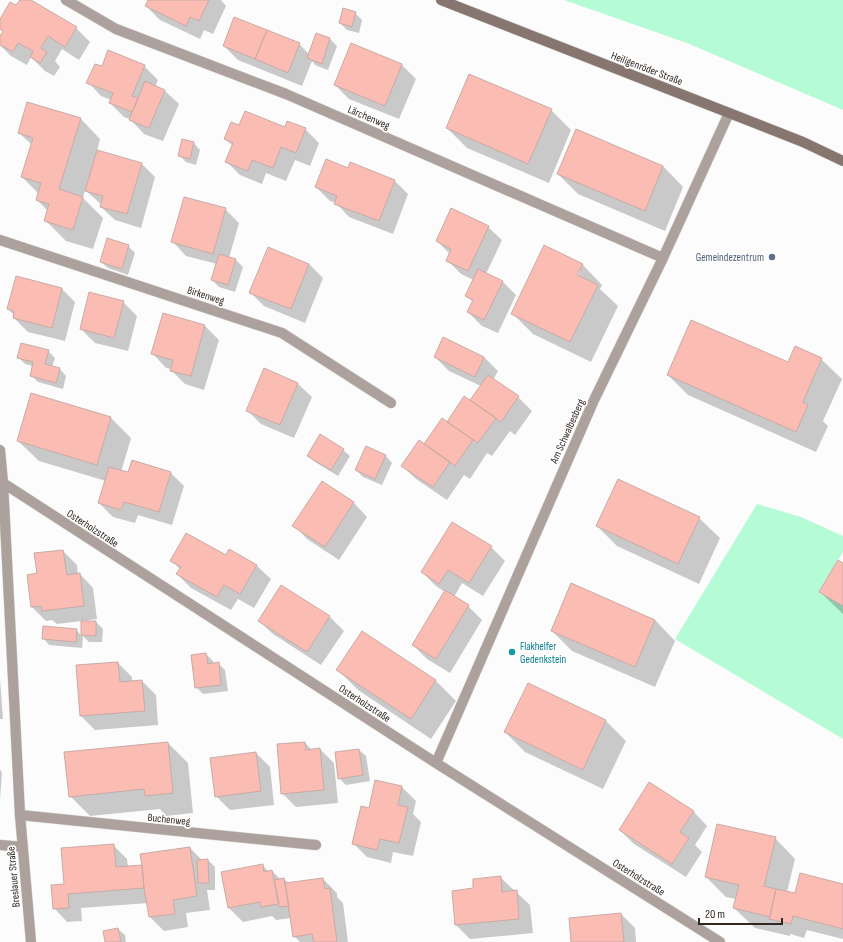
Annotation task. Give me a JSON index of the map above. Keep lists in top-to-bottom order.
{
  "streets": {
    "street": [
      "Heiligenröder Straße",
      "Lärchenweg",
      "Birkenweg",
      "Am Schwalbesberg",
      "Osterholzstraße",
      "Buchenweg",
      "Breslauer Straße"
    ]
  },
  "crossings": [
    ["Heiligenröder Straße", "Am Schwalbesberg"],
    ["Lärchenweg", "Am Schwalbesberg"],
    ["Am Schwalbesberg", "Osterholzstraße"],
    ["Osterholzstraße", "Breslauer Straße"],
    ["Buchenweg", "Breslauer Straße"]
  ],
  "places": ["Gemeindezentrum", "Flakhelfer Gedenkstein"],
  "scale_bar": "20 m"
}
